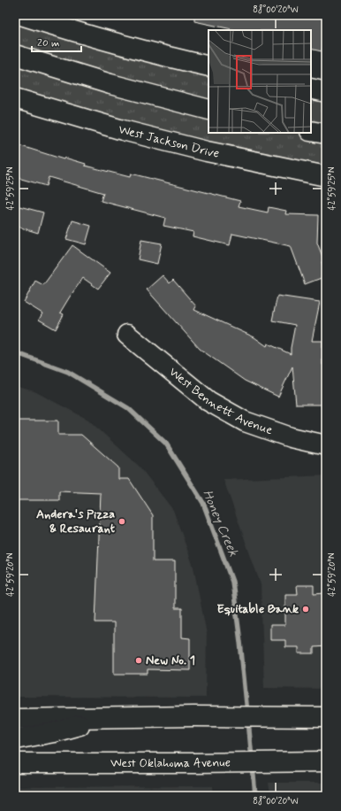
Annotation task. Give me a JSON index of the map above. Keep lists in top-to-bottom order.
{
  "streets": {
    "street": ["West Jackson Drive", "West Bennett Avenue", "West Oklahoma Avenue"]
  },
  "water": ["Honey Creek"],
  "places": ["Andera's Pizza & Resaurant", "Equitable Bank", "New No. 1"],
  "scale_bar": "20 m",
  "coordinates": ["88°00'20\"W", "42°59'25\"N", "42°59'20\"N"]
}
